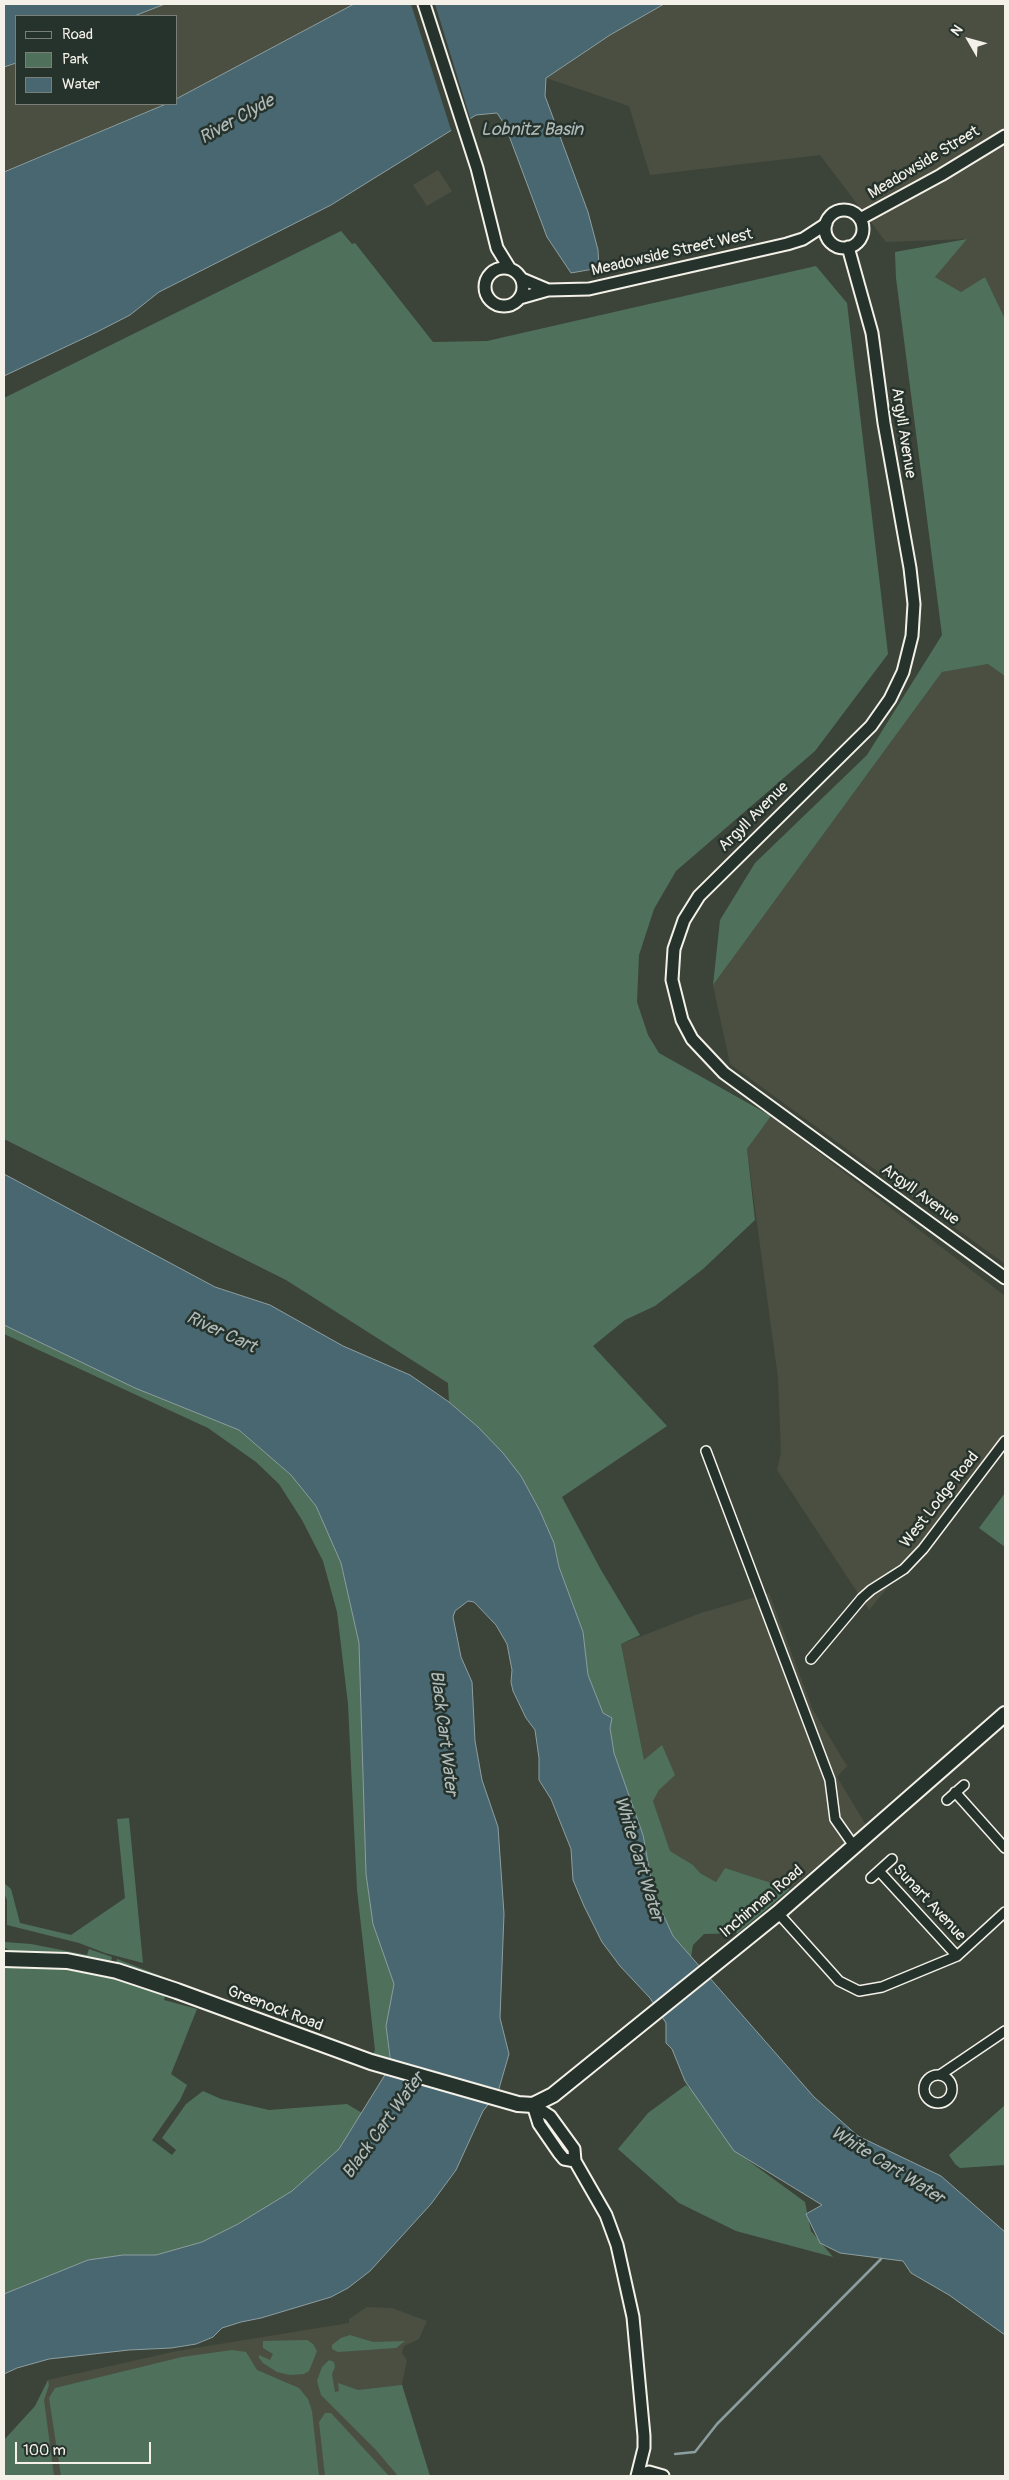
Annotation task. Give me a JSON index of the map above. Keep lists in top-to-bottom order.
{
  "streets": {
    "main road": ["Inchinnan Road", "Greenock Road"],
    "street": [
      "Meadowside Street",
      "Meadowside Street West",
      "Argyll Avenue",
      "West Lodge Road",
      "Sunart Avenue"
    ]
  },
  "crossings": [
    ["Meadowside Street", "Meadowside Street West"],
    ["Meadowside Street", "Argyll Avenue"],
    ["Meadowside Street West", "Argyll Avenue"],
    ["Inchinnan Road", "Greenock Road"]
  ],
  "water": [
    "River Clyde",
    "Lobnitz Basin",
    "River Cart",
    "Black Cart Water",
    "White Cart Water"
  ],
  "legend": ["Road", "Park", "Water"],
  "scale_bar": "100 m",
  "north": "top left"
}
